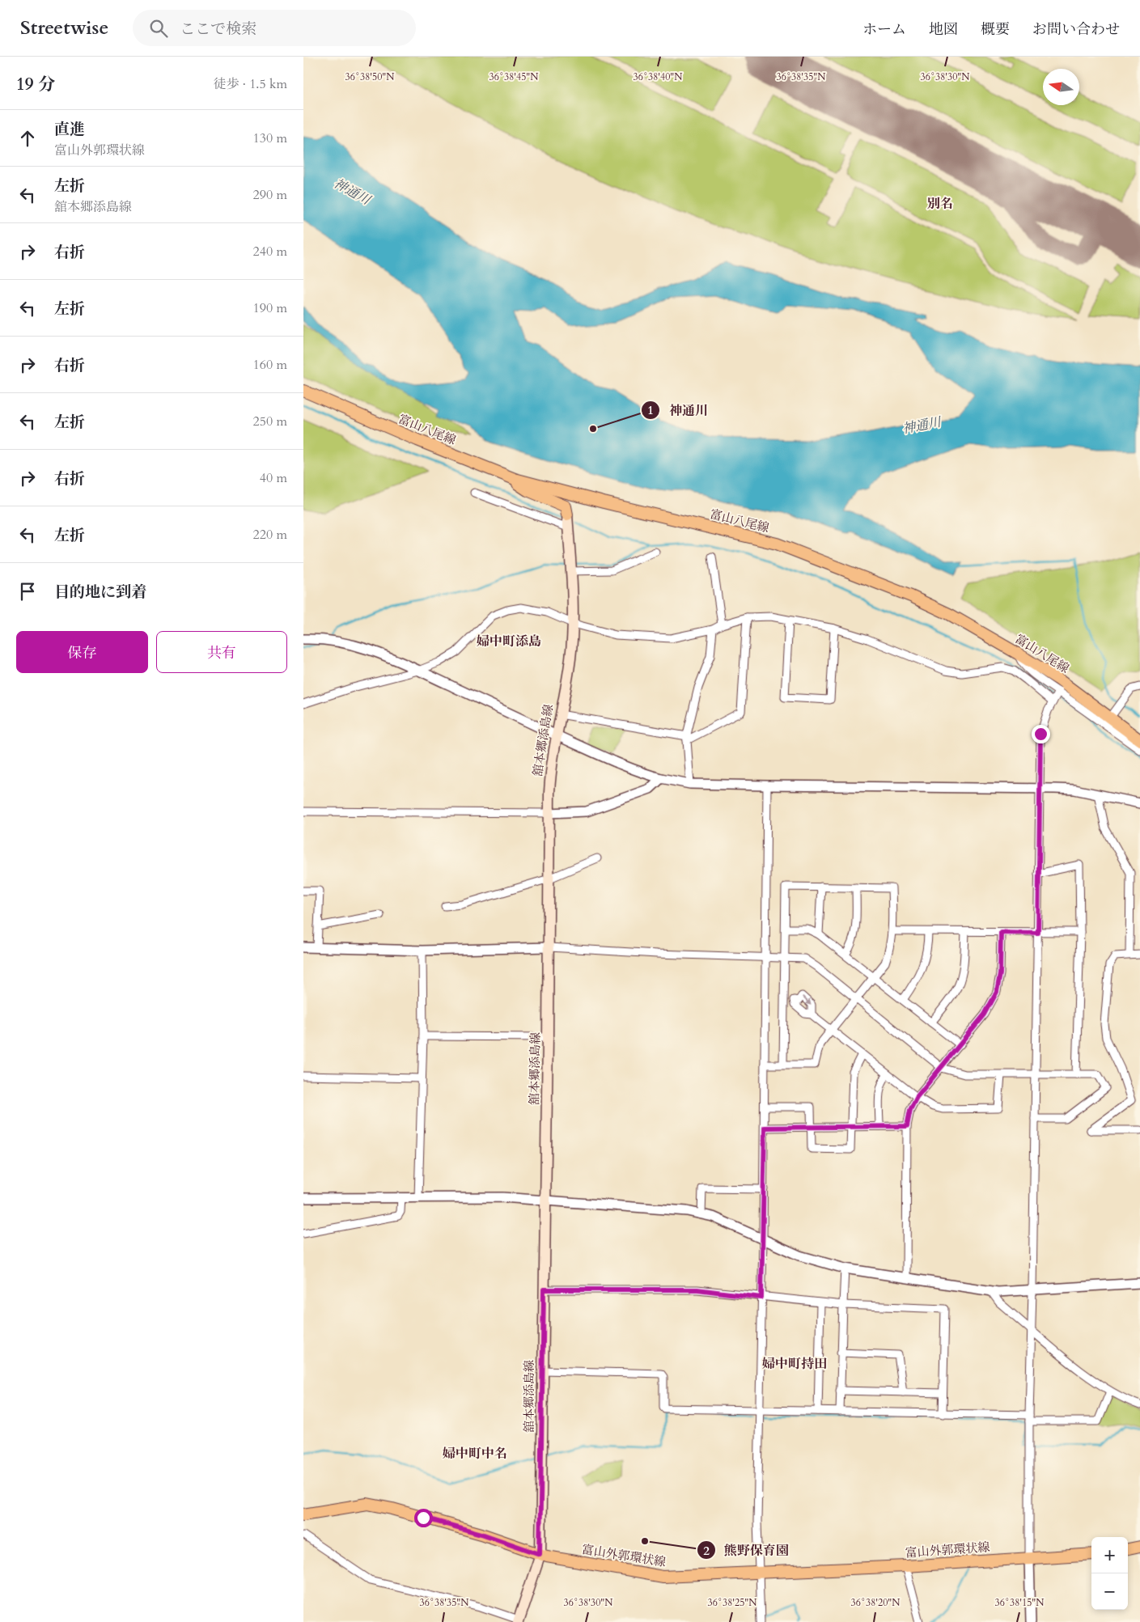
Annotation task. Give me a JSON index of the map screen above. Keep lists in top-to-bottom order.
{
  "streets": {
    "main road": ["富山八尾線", "舘本郷添島線", "富山外郭環状線"]
  },
  "crossings": [
    ["舘本郷添島線", "富山外郭環状線"]
  ],
  "districts": [
    "別名",
    "婦中町添島",
    "婦中町持田",
    "婦中町中名"
  ],
  "water": ["神通川"],
  "places": ["神通川", "熊野保育園"],
  "north": "left",
  "page": {
    "header": "Streetwise",
    "search": "ここで検索",
    "nav": [
      "ホーム",
      "地図",
      "概要",
      "お問い合わせ"
    ],
    "heading": ["19 分", "徒歩 · 1.5 km"],
    "list": [
      ["直進", "富山外郭環状線", "130 m"],
      ["左折", "舘本郷添島線", "290 m"],
      ["右折", "240 m"],
      ["左折", "190 m"],
      ["右折", "160 m"],
      ["左折", "250 m"],
      ["右折", "40 m"],
      ["左折", "220 m"],
      "目的地に到着"
    ],
    "buttons": ["保存", "共有"],
    "map_buttons": ["+", "−"]
  },
  "coordinates": [
    "36°38'50\"N",
    "36°38'45\"N",
    "36°38'40\"N",
    "36°38'30\"N",
    "36°38'35\"N",
    "36°38'25\"N",
    "36°38'20\"N",
    "36°38'15\"N"
  ]
}
